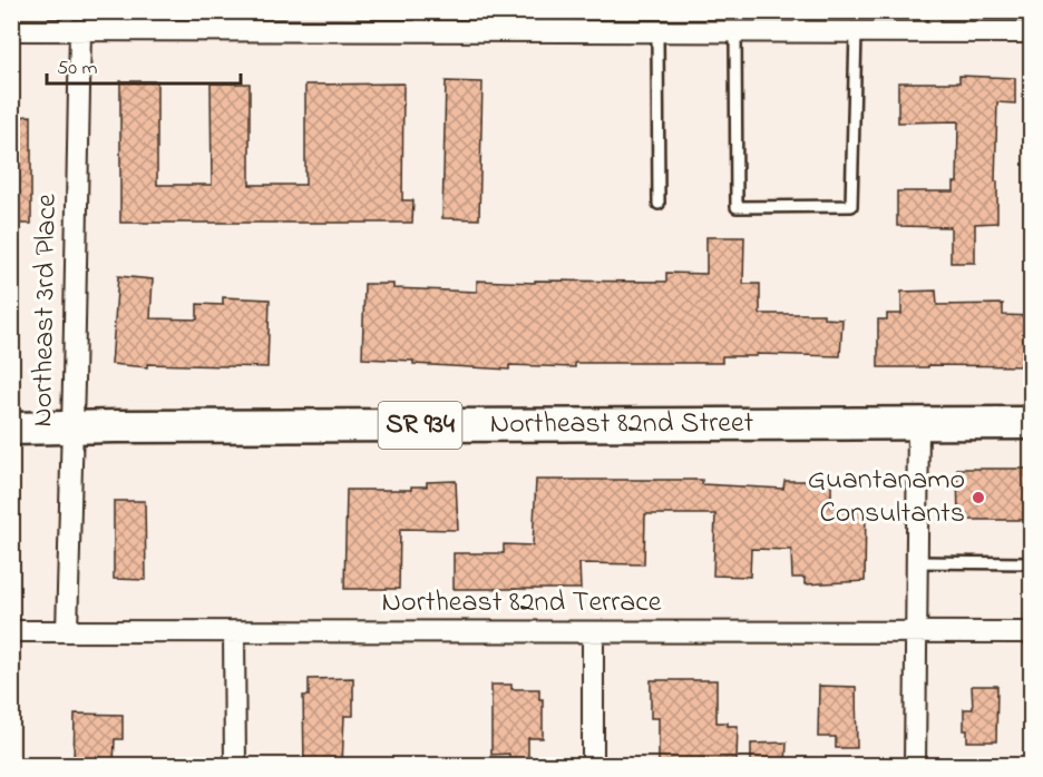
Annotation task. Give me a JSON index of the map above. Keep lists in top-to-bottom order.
{
  "streets": {
    "main road": ["Northeast 82nd Street", "SR 934"],
    "street": ["Northeast 3rd Place", "Northeast 82nd Terrace"]
  },
  "crossings": [
    ["Northeast 3rd Place", "Northeast 82nd Street"],
    ["Northeast 3rd Place", "Northeast 82nd Terrace"]
  ],
  "places": ["Guantanamo Consultants"],
  "scale_bar": "50 m"
}
